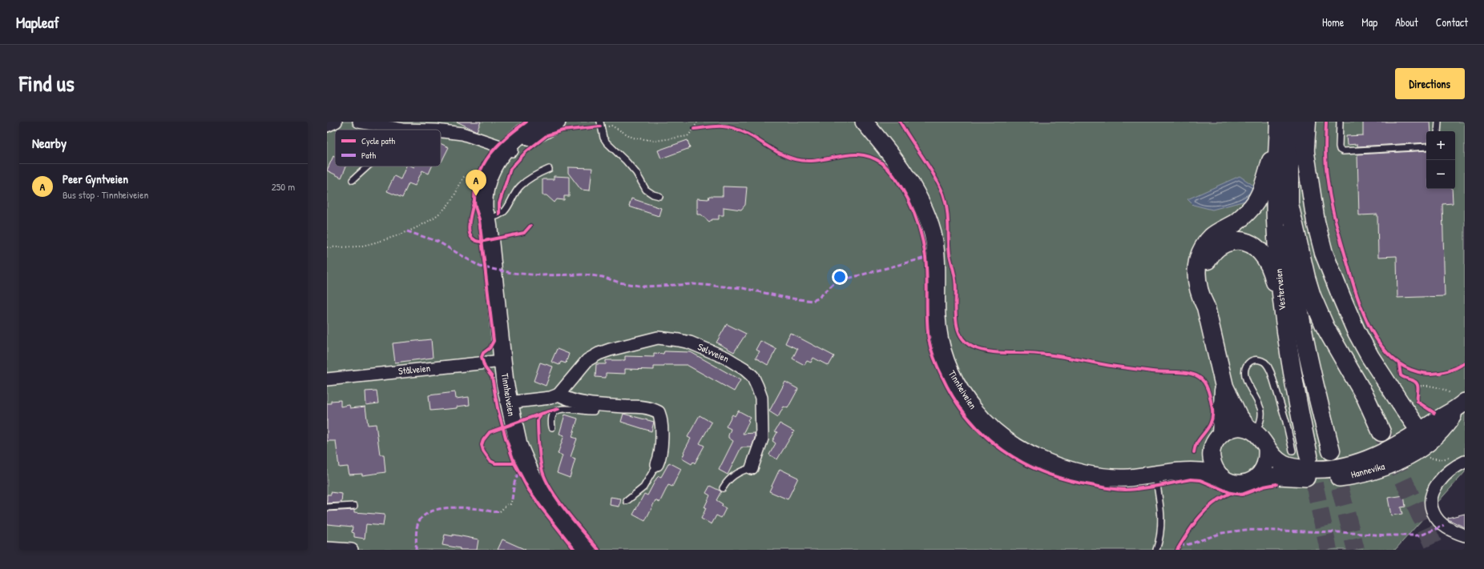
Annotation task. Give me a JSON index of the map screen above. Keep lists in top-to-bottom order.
{
  "streets": {
    "main road": ["Vesterveien"],
    "street": [
      "Sølvveien",
      "Stålveien",
      "Tinnheiveien",
      "Hannevika"
    ]
  },
  "crossings": [
    ["Stålveien", "Tinnheiveien"],
    ["Tinnheiveien", "Hannevika"]
  ],
  "legend": ["Cycle path", "Path"],
  "page": {
    "header": "Mapleaf",
    "nav": [
      "Home",
      "Map",
      "About",
      "Contact"
    ],
    "title": "Find us",
    "buttons": "Directions",
    "heading": "Nearby",
    "map_buttons": ["+", "−"],
    "list": [
      {
        "mark": "A",
        "name": "Peer Gyntveien",
        "note": "Bus stop · Tinnheiveien",
        "value": "250 m"
      }
    ],
    "pins": "A"
  }
}
